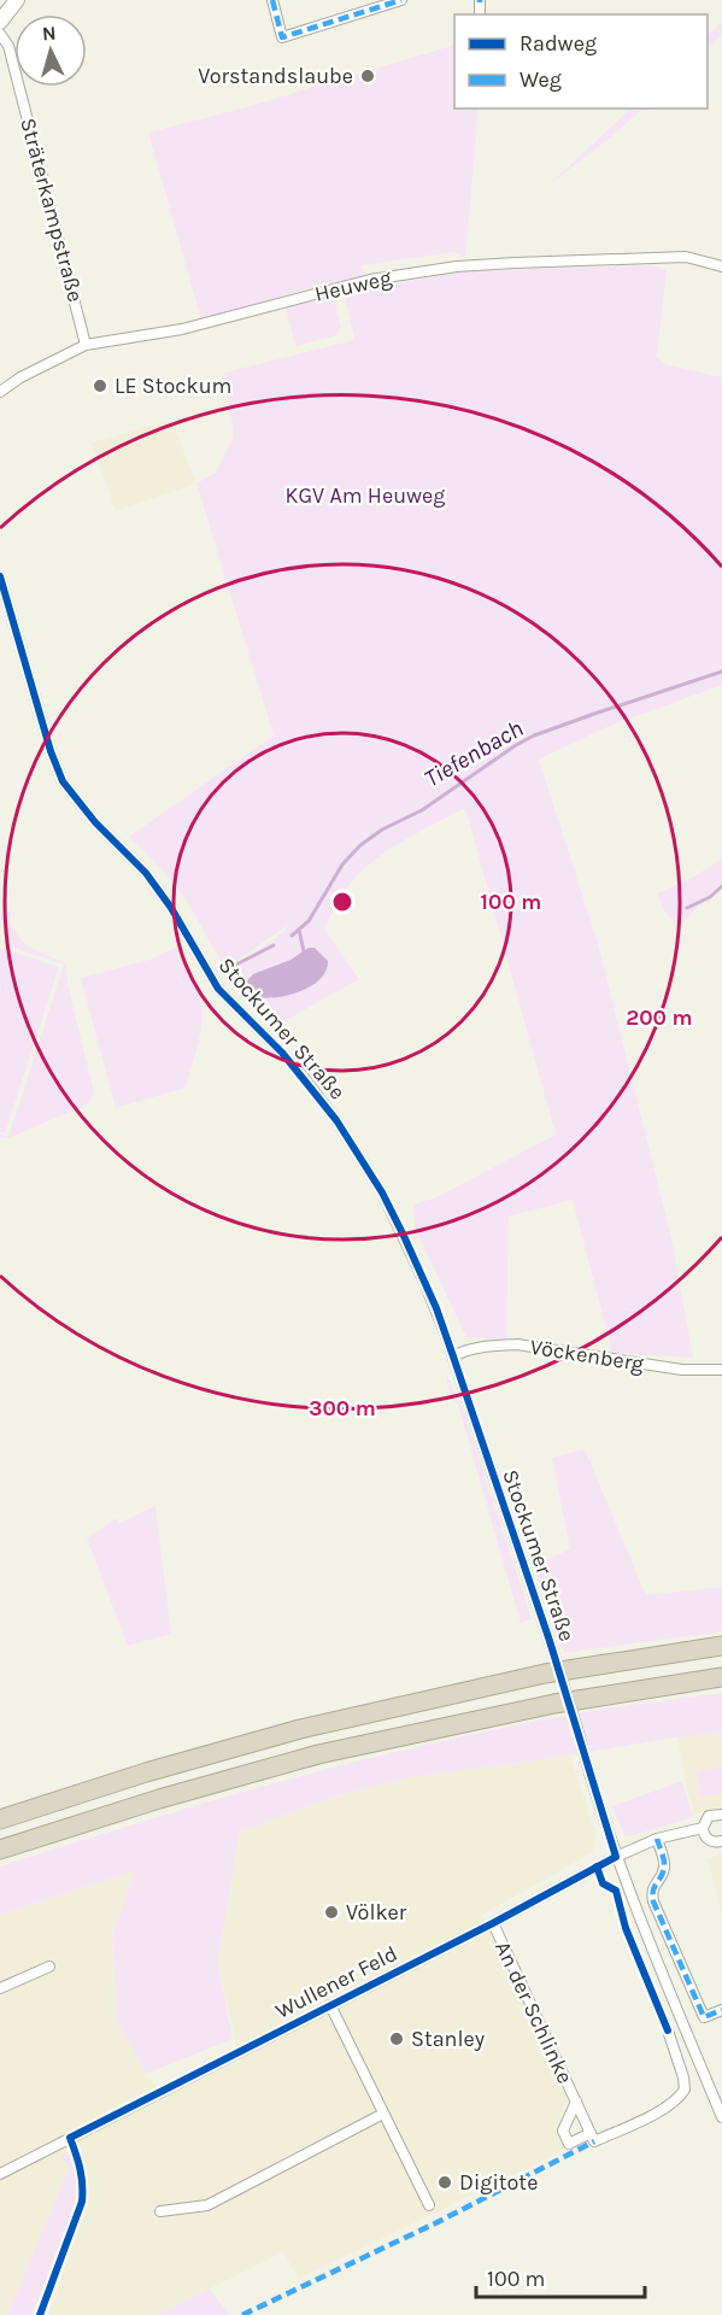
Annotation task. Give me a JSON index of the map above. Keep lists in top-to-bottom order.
{
  "streets": {
    "street": [
      "Sträterkampstraße",
      "Heuweg",
      "Stockumer Straße",
      "Vöckenberg",
      "Wullener Feld",
      "An der Schlinke"
    ]
  },
  "crossings": [
    ["Sträterkampstraße", "Heuweg"],
    ["Stockumer Straße", "Vöckenberg"],
    ["Stockumer Straße", "Wullener Feld"],
    ["Wullener Feld", "An der Schlinke"]
  ],
  "water": ["Tiefenbach"],
  "parks": ["KGV Am Heuweg"],
  "places": [
    "Vorstandslaube",
    "LE Stockum",
    "Völker",
    "Stanley",
    "Digitote"
  ],
  "legend": ["Radweg", "Weg"],
  "scale_bar": "100 m",
  "north": "top",
  "rings": ["100 m", "200 m", "300 m"]
}
